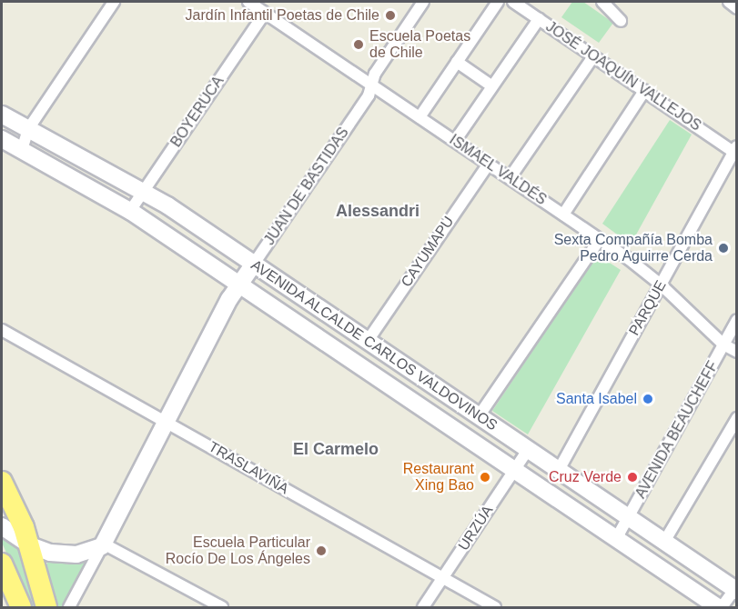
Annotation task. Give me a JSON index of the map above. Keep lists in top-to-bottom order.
{
  "streets": {
    "main road": ["JUAN DE BASTIDAS", "AVENIDA ALCALDE CARLOS VALDOVINOS"],
    "street": [
      "JOSÉ JOAQUÍN VALLEJOS",
      "BOYERUCA",
      "ISMAEL VALDÉS",
      "CAYUMAPU",
      "PARQUE",
      "AVENIDA BEAUCHEFF",
      "TRASLAVIÑA",
      "URZÚA"
    ]
  },
  "crossings": [
    ["JOSÉ JOAQUÍN VALLEJOS", "PARQUE"],
    ["BOYERUCA", "ISMAEL VALDÉS"],
    ["BOYERUCA", "AVENIDA ALCALDE CARLOS VALDOVINOS"],
    ["ISMAEL VALDÉS", "JUAN DE BASTIDAS"],
    ["ISMAEL VALDÉS", "CAYUMAPU"],
    ["ISMAEL VALDÉS", "PARQUE"],
    ["ISMAEL VALDÉS", "AVENIDA BEAUCHEFF"],
    ["JUAN DE BASTIDAS", "AVENIDA ALCALDE CARLOS VALDOVINOS"],
    ["JUAN DE BASTIDAS", "TRASLAVIÑA"],
    ["CAYUMAPU", "AVENIDA ALCALDE CARLOS VALDOVINOS"],
    ["PARQUE", "AVENIDA ALCALDE CARLOS VALDOVINOS"],
    ["AVENIDA ALCALDE CARLOS VALDOVINOS", "AVENIDA BEAUCHEFF"],
    ["AVENIDA ALCALDE CARLOS VALDOVINOS", "URZÚA"],
    ["TRASLAVIÑA", "URZÚA"]
  ],
  "districts": ["Alessandri", "El Carmelo"],
  "places": [
    "Jardín Infantil Poetas de Chile",
    "Escuela Poetas de Chile",
    "Sexta Compañía Bomba Pedro Aguirre Cerda",
    "Santa Isabel",
    "Restaurant Xing Bao",
    "Cruz Verde",
    "Escuela Particular Rocío De Los Ángeles"
  ]
}
